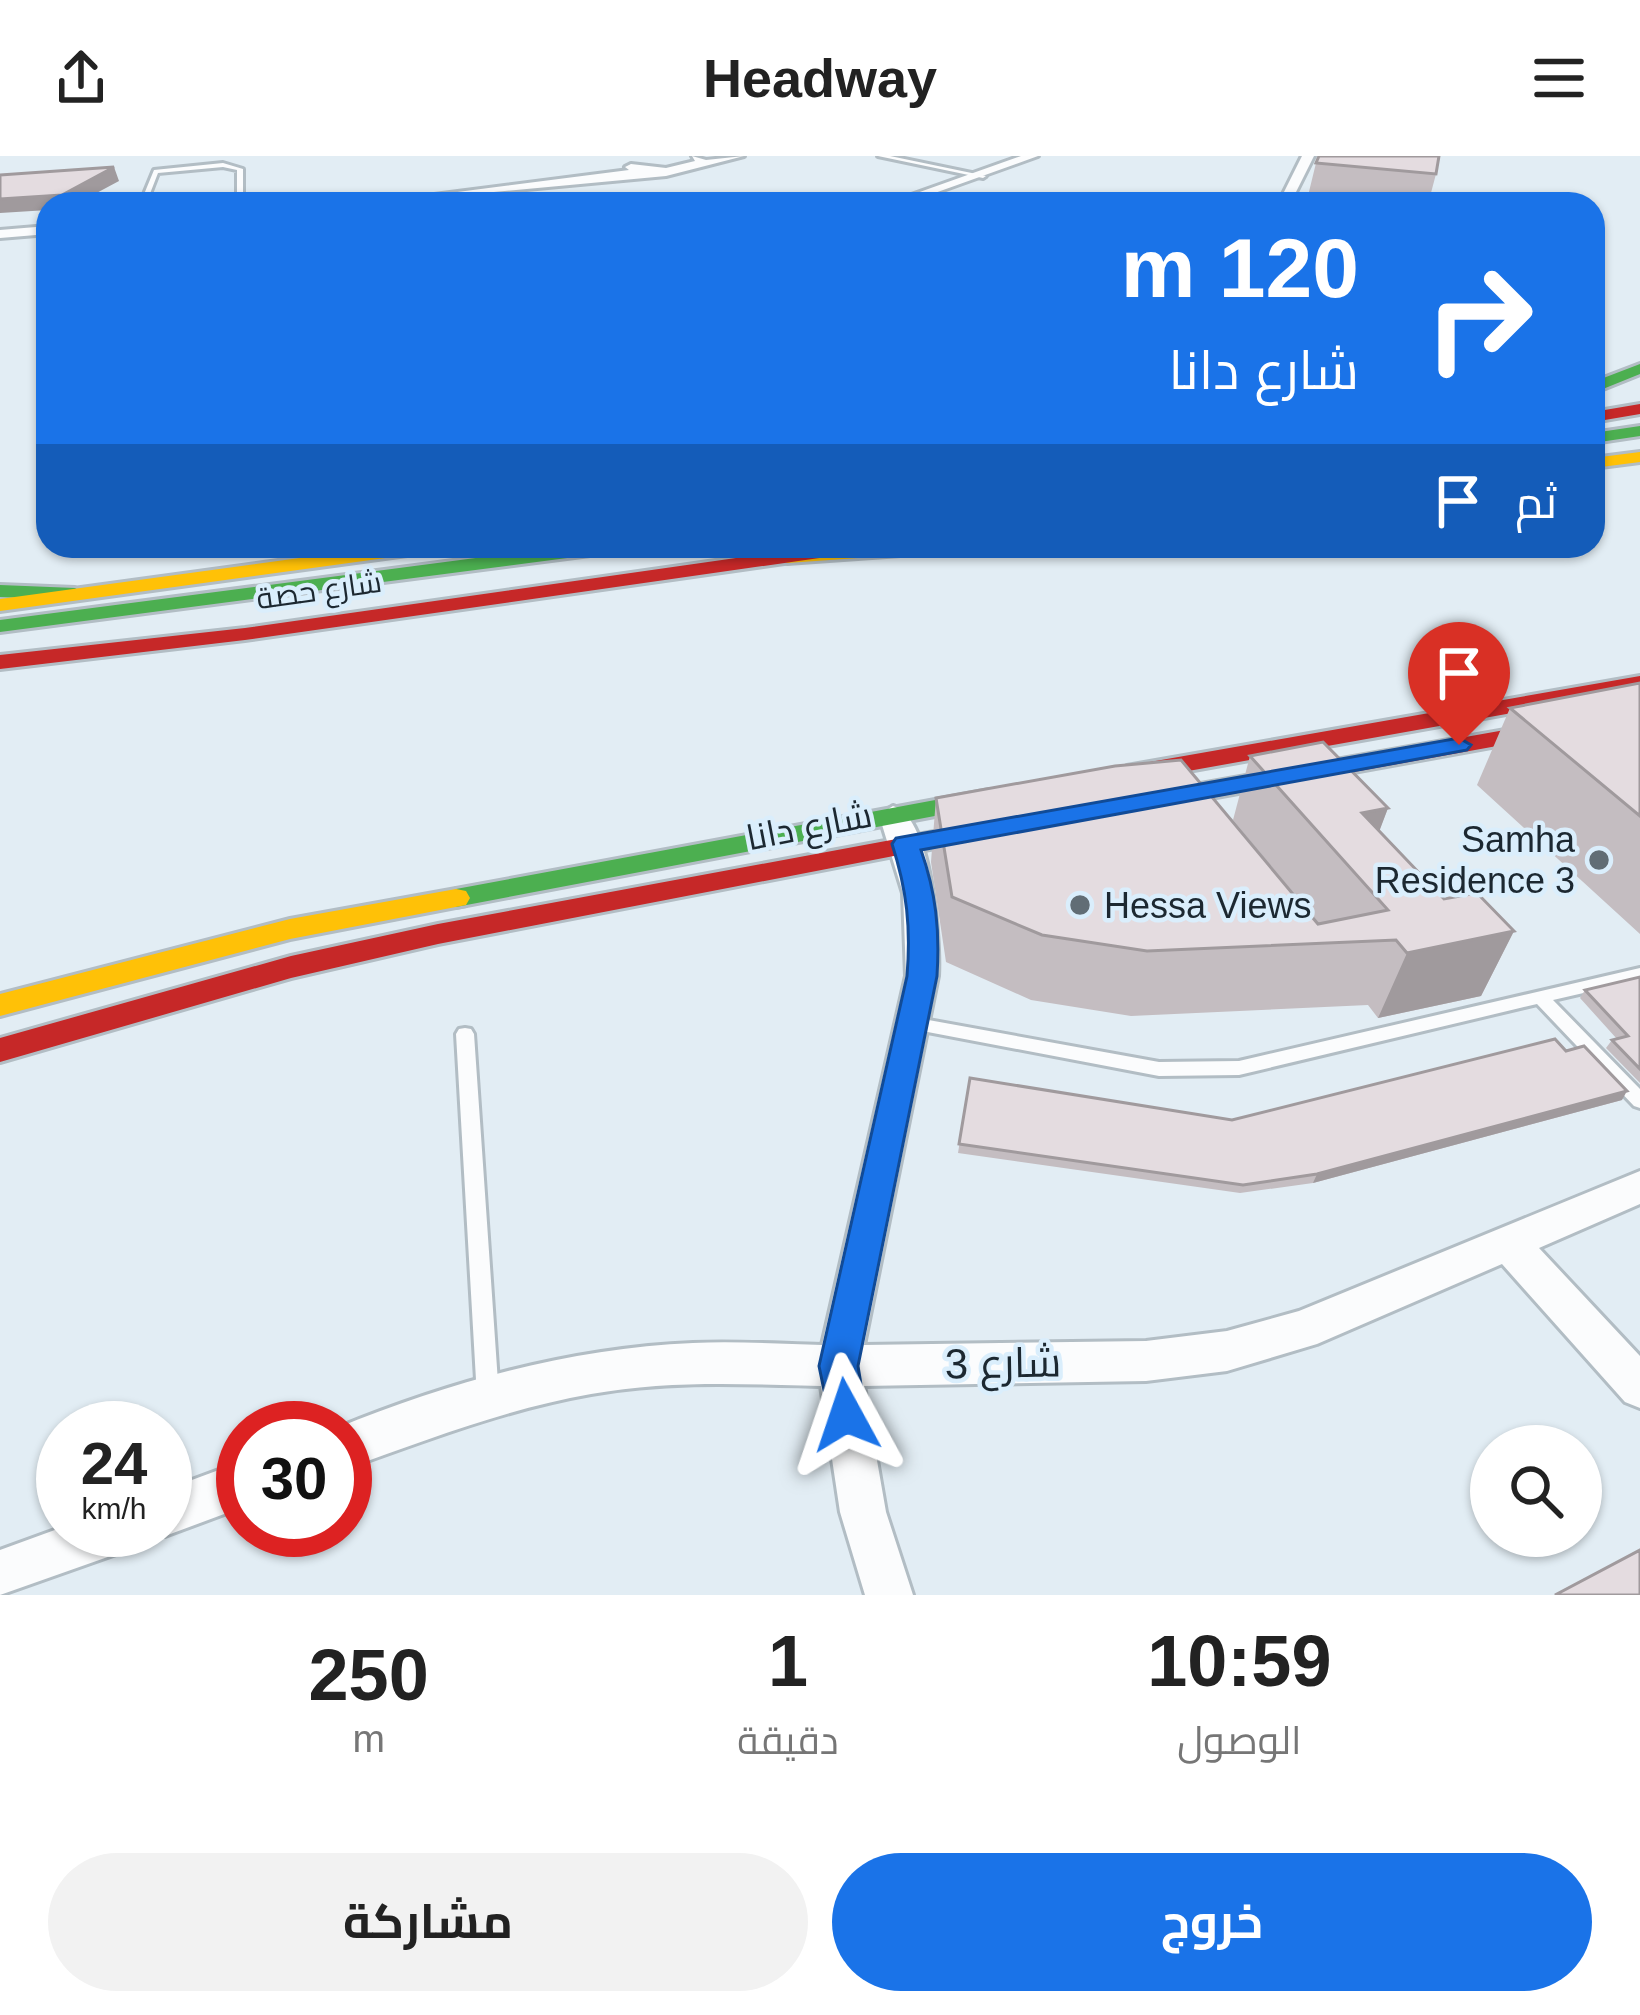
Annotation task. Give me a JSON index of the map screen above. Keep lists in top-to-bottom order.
{
  "streets": {
    "main road": ["شارع حصة", "شارع دانا"],
    "street": ["شارع 3"]
  },
  "places": ["Samha Residence 3", "Hessa Views"],
  "page": {
    "header": "Headway",
    "turn": ["120 m", "شارع دانا"],
    "then": "ثم",
    "speed": "24 km/h",
    "limit": "30",
    "eta": [
      "10:59",
      "الوصول",
      "1",
      "دقيقة",
      "250",
      "m"
    ],
    "buttons": ["خروج", "مشاركة"]
  }
}
